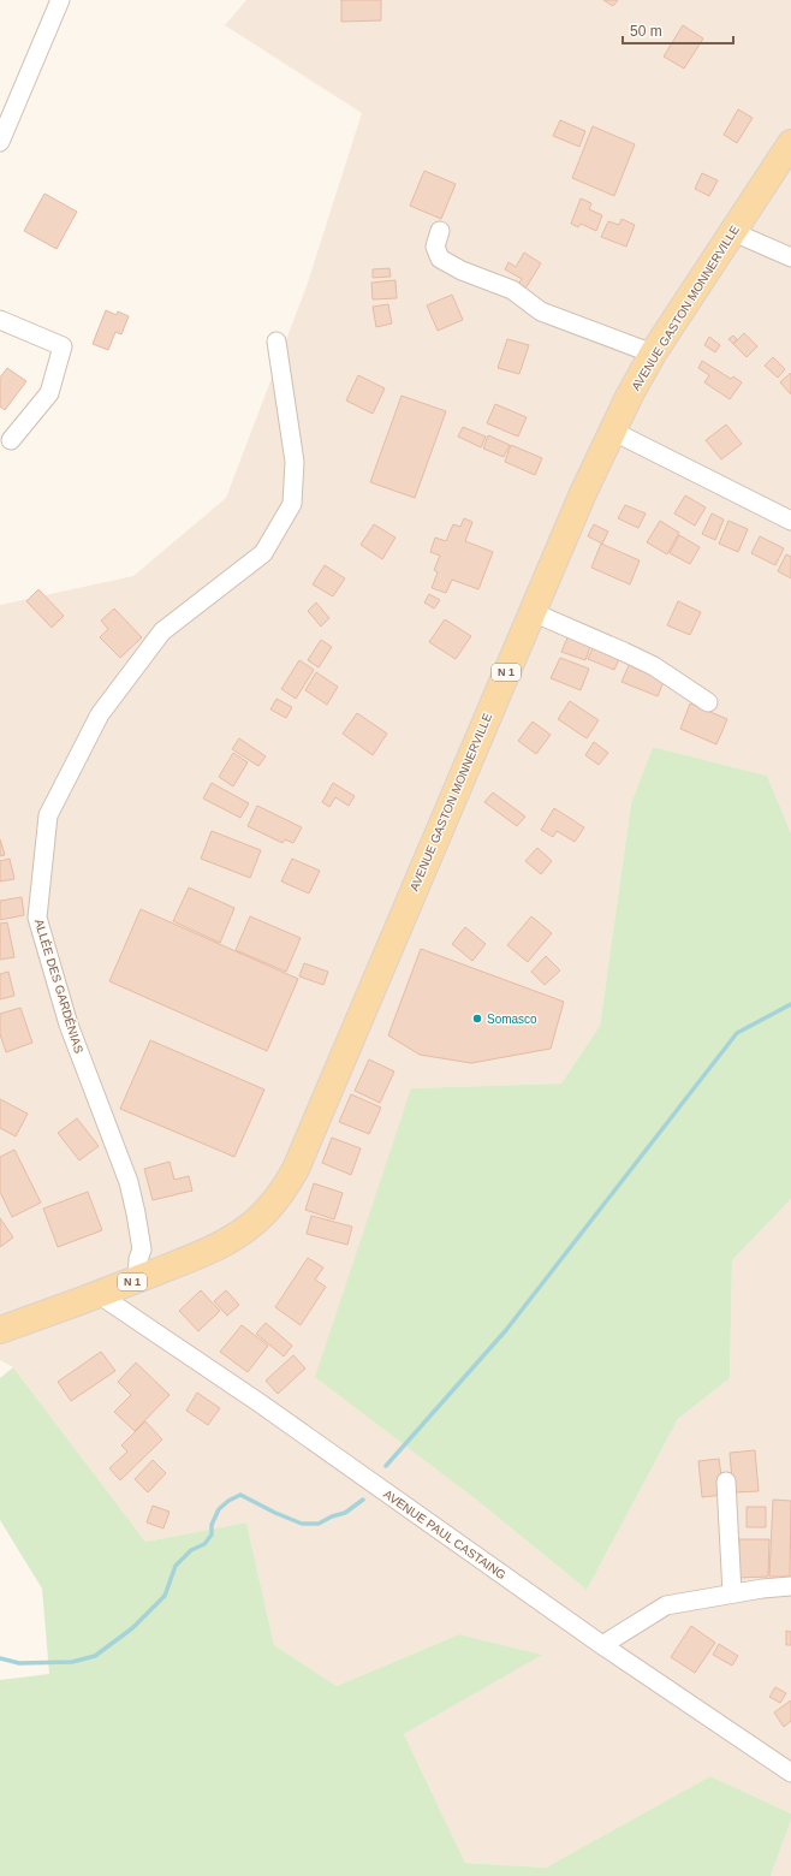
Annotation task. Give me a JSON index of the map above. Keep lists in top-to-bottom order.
{
  "streets": {
    "main road": ["AVENUE GASTON MONNERVILLE", "N 1"],
    "street": ["ALLÉE DES GARDÉNIAS", "AVENUE PAUL CASTAING"]
  },
  "crossings": [
    ["AVENUE GASTON MONNERVILLE", "ALLÉE DES GARDÉNIAS"],
    ["AVENUE GASTON MONNERVILLE", "AVENUE PAUL CASTAING"]
  ],
  "places": ["Somasco"],
  "scale_bar": "50 m"
}
